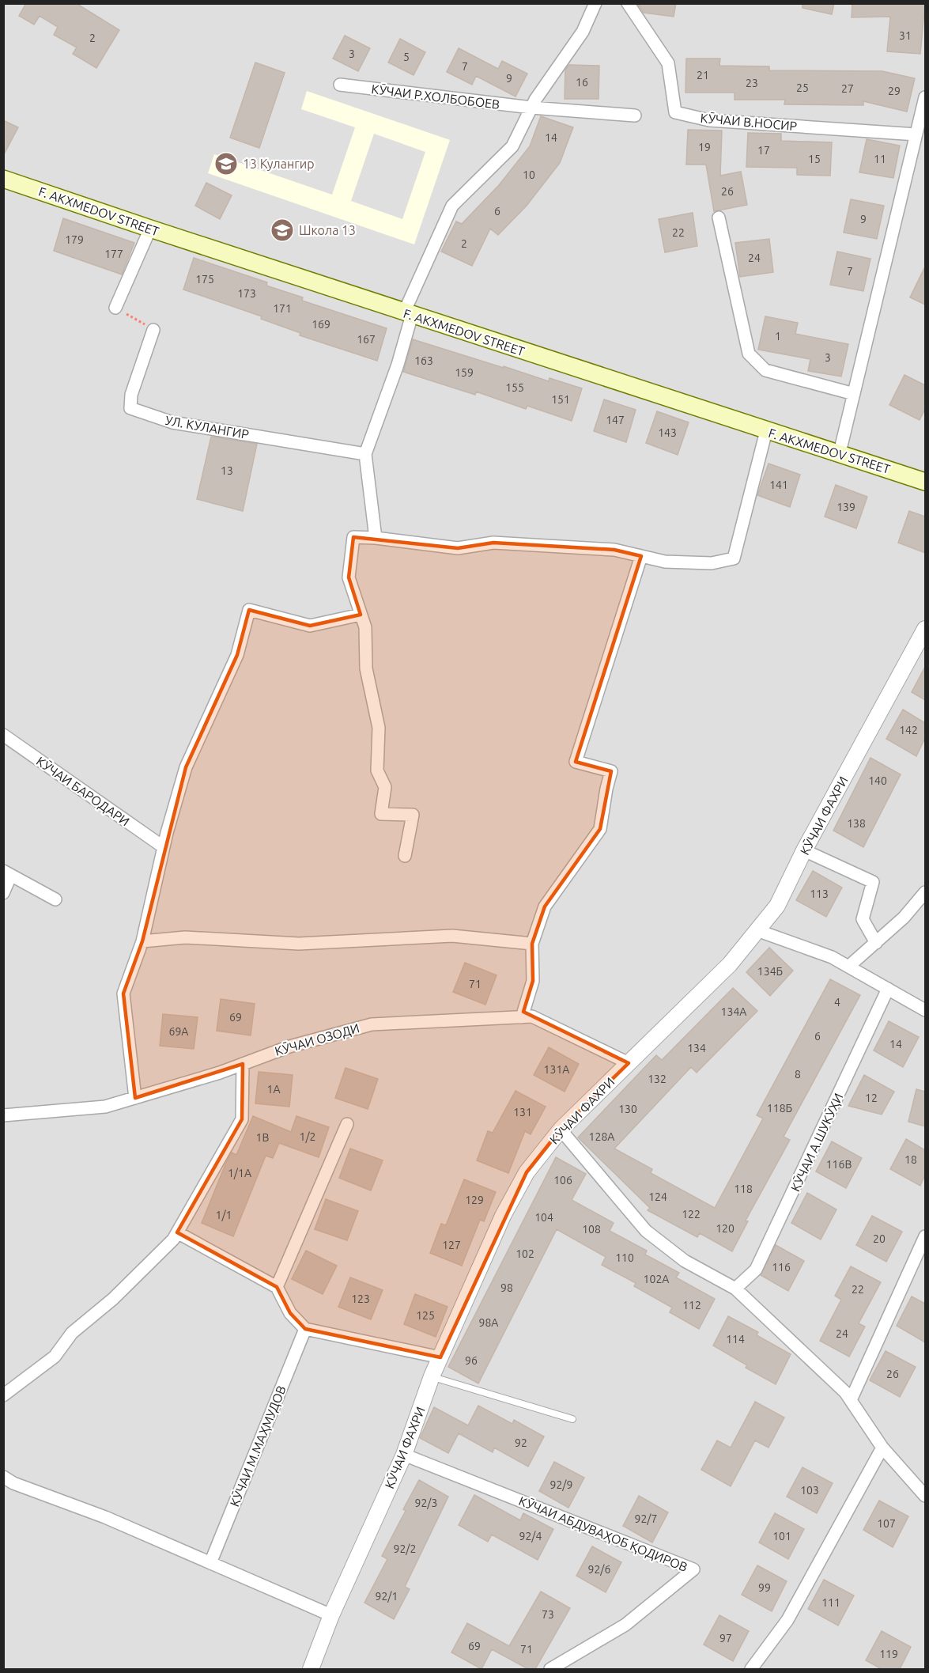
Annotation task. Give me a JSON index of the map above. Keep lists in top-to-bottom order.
{
  "streets": {
    "main road": ["F. AKXMEDOV STREET"],
    "street": [
      "КӮЧАИ Р.ХОЛБОБОЕВ",
      "КӮЧАИ В.НОСИР",
      "УЛ. КУЛАНГИР",
      "КӮЧАИ БАРОДАРИ",
      "КӮЧАИ ФАХРИ",
      "КӮЧАИ ОЗОДИ",
      "КӮЧАИ А.ШУКӮҲИ",
      "КӮЧАИ М.МАҲМУДОВ",
      "КӮЧАИ АБДУВАҲОБ ҚОДИРОВ"
    ]
  },
  "crossings": [
    ["КӮЧАИ ФАХРИ", "КӮЧАИ ОЗОДИ"],
    ["КӮЧАИ ФАХРИ", "КӮЧАИ АБДУВАҲОБ ҚОДИРОВ"]
  ],
  "places": {
    "school or university": ["13 Кулангир", "Школа 13"]
  },
  "house_numbers": [
    "31",
    "2",
    "3",
    "5",
    "7",
    "21",
    "9",
    "16",
    "23",
    "25",
    "27",
    "29",
    "14",
    "19",
    "17",
    "15",
    "11",
    "10",
    "26",
    "6",
    "9",
    "22",
    "179",
    "2",
    "177",
    "24",
    "7",
    "175",
    "173",
    "171",
    "169",
    "1",
    "167",
    "3",
    "163",
    "159",
    "155",
    "151",
    "147",
    "143",
    "13",
    "141",
    "139",
    "142",
    "140",
    "138",
    "113",
    "134Б",
    "71",
    "4",
    "134А",
    "69",
    "69А",
    "6",
    "14",
    "134",
    "131А",
    "8",
    "132",
    "1А",
    "12",
    "118Б",
    "130",
    "131",
    "1/2",
    "128А",
    "1В",
    "18",
    "116В",
    "1/1А",
    "106",
    "118",
    "124",
    "129",
    "122",
    "1/1",
    "104",
    "120",
    "108",
    "20",
    "127",
    "102",
    "110",
    "116",
    "102А",
    "98",
    "22",
    "123",
    "112",
    "125",
    "98А",
    "24",
    "114",
    "96",
    "26",
    "92",
    "92/9",
    "103",
    "92/3",
    "92/7",
    "107",
    "92/4",
    "101",
    "92/2",
    "92/6",
    "99",
    "92/1",
    "111",
    "73",
    "97",
    "69",
    "71",
    "119"
  ]
}
